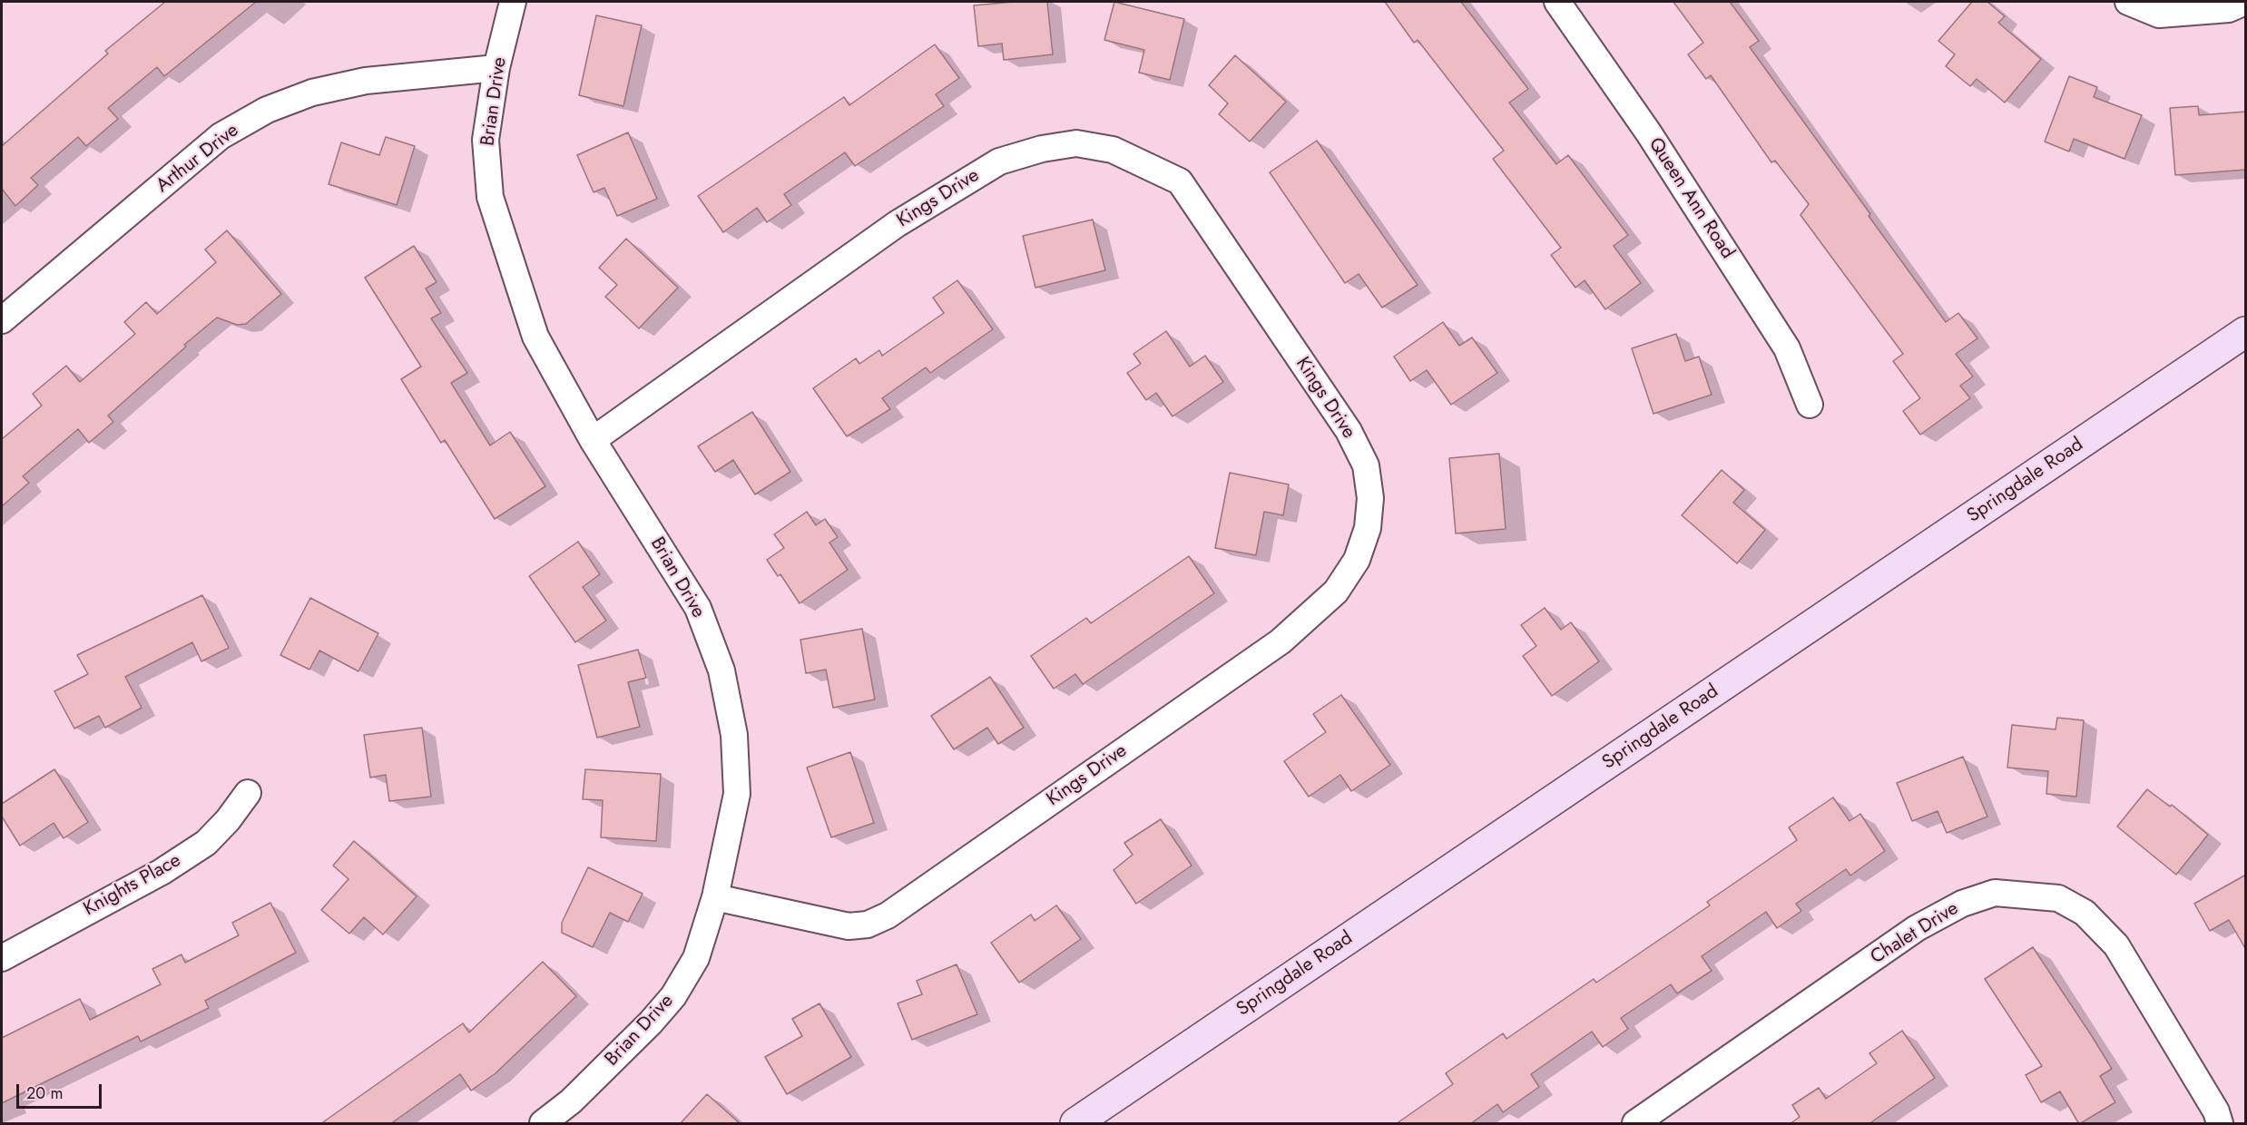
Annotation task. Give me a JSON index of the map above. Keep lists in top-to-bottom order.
{
  "streets": {
    "main road": ["Springdale Road"],
    "street": [
      "Brian Drive",
      "Arthur Drive",
      "Kings Drive",
      "Queen Ann Road",
      "Knights Place",
      "Chalet Drive"
    ]
  },
  "crossings": [
    ["Brian Drive", "Arthur Drive"],
    ["Brian Drive", "Kings Drive"]
  ],
  "scale_bar": "20 m"
}
